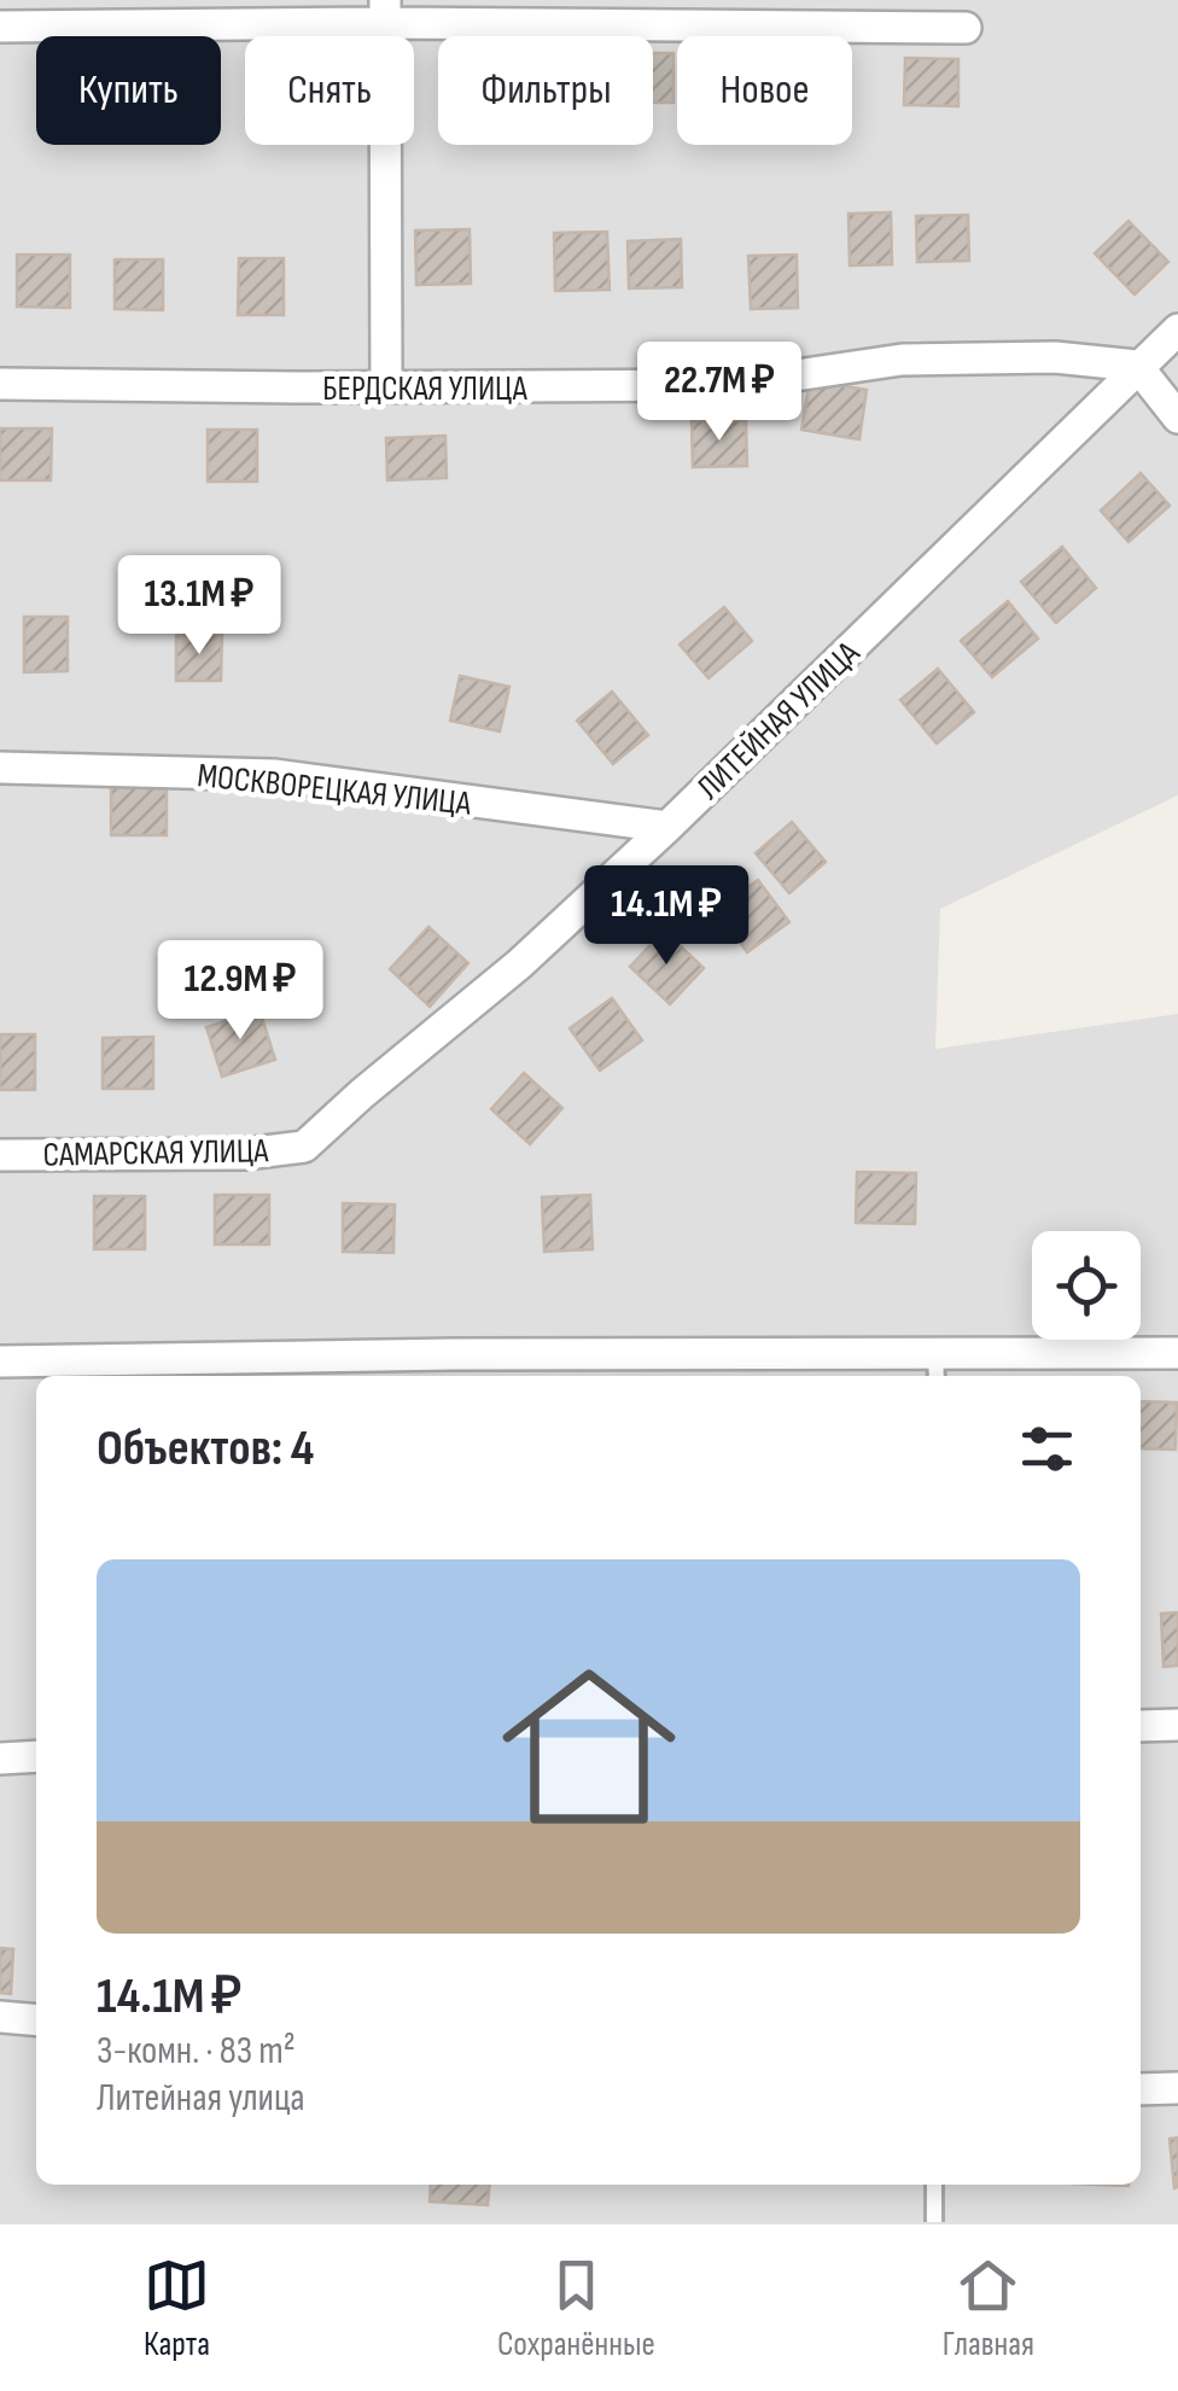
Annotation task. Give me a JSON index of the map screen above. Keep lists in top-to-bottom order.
{
  "streets": {
    "street": [
      "БЕРДСКАЯ УЛИЦА",
      "ЛИТЕЙНАЯ УЛИЦА",
      "МОСКВОРЕЦКАЯ УЛИЦА",
      "САМАРСКАЯ УЛИЦА"
    ]
  },
  "crossings": [
    ["БЕРДСКАЯ УЛИЦА", "ЛИТЕЙНАЯ УЛИЦА"],
    ["ЛИТЕЙНАЯ УЛИЦА", "МОСКВОРЕЦКАЯ УЛИЦА"],
    ["ЛИТЕЙНАЯ УЛИЦА", "САМАРСКАЯ УЛИЦА"]
  ],
  "page": {
    "chip": [
      "Купить",
      "Снять",
      "Фильтры",
      "Новое"
    ],
    "price": [
      "22.7M ₽",
      "13.1M ₽",
      "14.1M ₽",
      "12.9M ₽"
    ],
    "heading": "Объектов: 4",
    "list": [
      {
        "name": "14.1M ₽",
        "note": "3-комн. · 83 m² · Литейная улица"
      }
    ],
    "tabs": ["Карта", "Сохранённые", "Главная"]
  }
}
